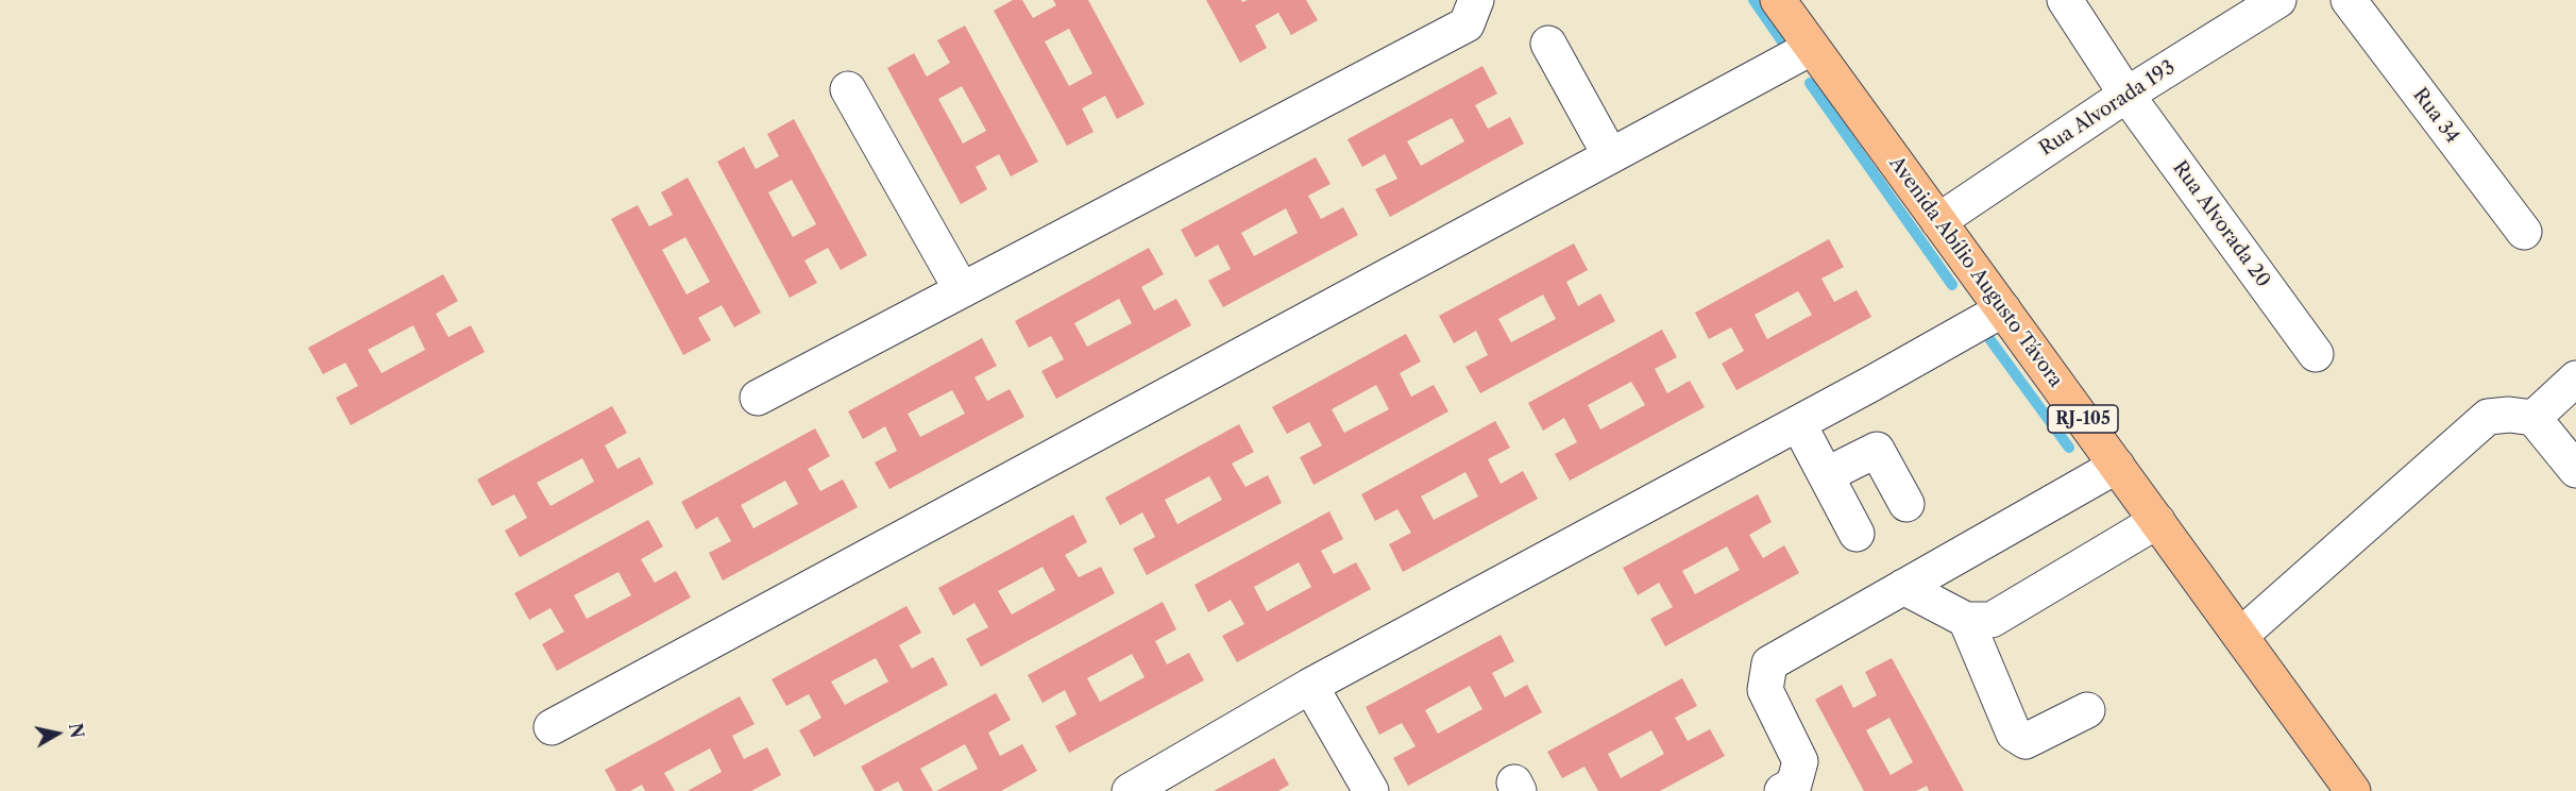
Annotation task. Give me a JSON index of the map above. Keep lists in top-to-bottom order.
{
  "streets": {
    "main road": ["Avenida Abílio Augusto Távora", "RJ-105"],
    "street": ["Rua Alvorada 193", "Rua 34", "Rua Alvorada 20"]
  },
  "crossings": [
    ["Rua Alvorada 193", "Rua Alvorada 20"],
    ["Rua Alvorada 193", "Avenida Abílio Augusto Távora"]
  ],
  "north": "right"
}
